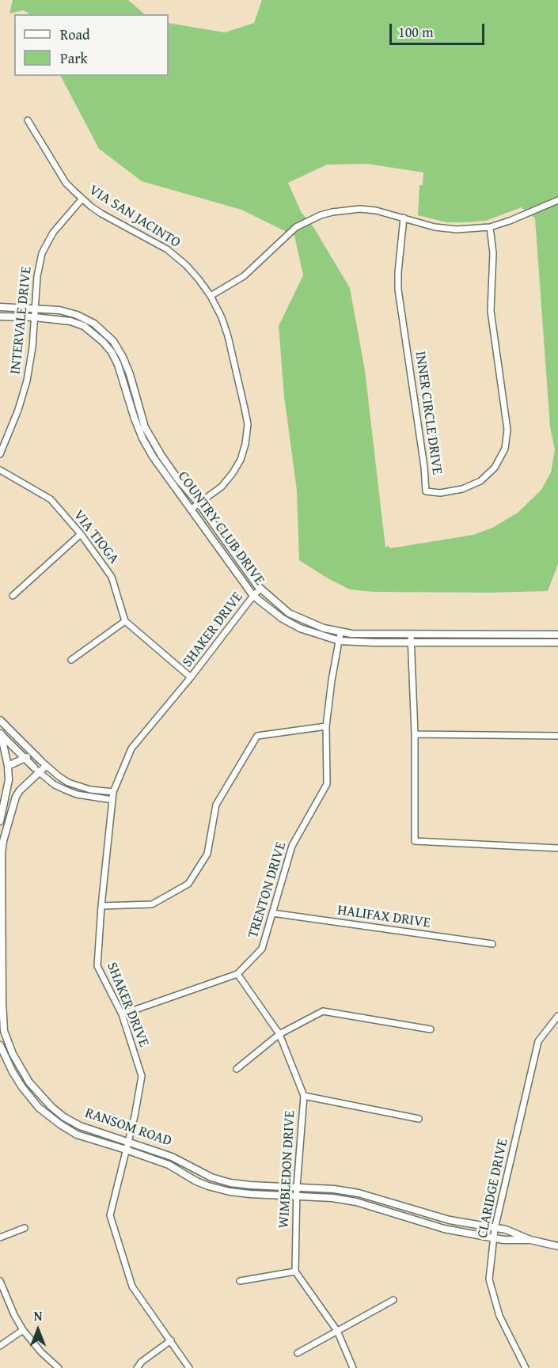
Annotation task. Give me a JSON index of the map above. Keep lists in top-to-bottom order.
{
  "streets": {
    "street": [
      "VIA SAN JACINTO",
      "INTERVALE DRIVE",
      "INNER CIRCLE DRIVE",
      "COUNTRY CLUB DRIVE",
      "VIA TIOGA",
      "SHAKER DRIVE",
      "TRENTON DRIVE",
      "HALIFAX DRIVE",
      "RANSOM ROAD",
      "WIMBLEDON DRIVE",
      "CLARIDGE DRIVE"
    ]
  },
  "crossings": [
    ["VIA SAN JACINTO", "INTERVALE DRIVE"],
    ["VIA SAN JACINTO", "COUNTRY CLUB DRIVE"],
    ["INTERVALE DRIVE", "COUNTRY CLUB DRIVE"],
    ["COUNTRY CLUB DRIVE", "SHAKER DRIVE"],
    ["COUNTRY CLUB DRIVE", "TRENTON DRIVE"],
    ["SHAKER DRIVE", "TRENTON DRIVE"],
    ["SHAKER DRIVE", "RANSOM ROAD"],
    ["TRENTON DRIVE", "HALIFAX DRIVE"],
    ["TRENTON DRIVE", "WIMBLEDON DRIVE"],
    ["RANSOM ROAD", "WIMBLEDON DRIVE"],
    ["RANSOM ROAD", "CLARIDGE DRIVE"]
  ],
  "legend": ["Road", "Park"],
  "scale_bar": "100 m",
  "north": "top"
}
